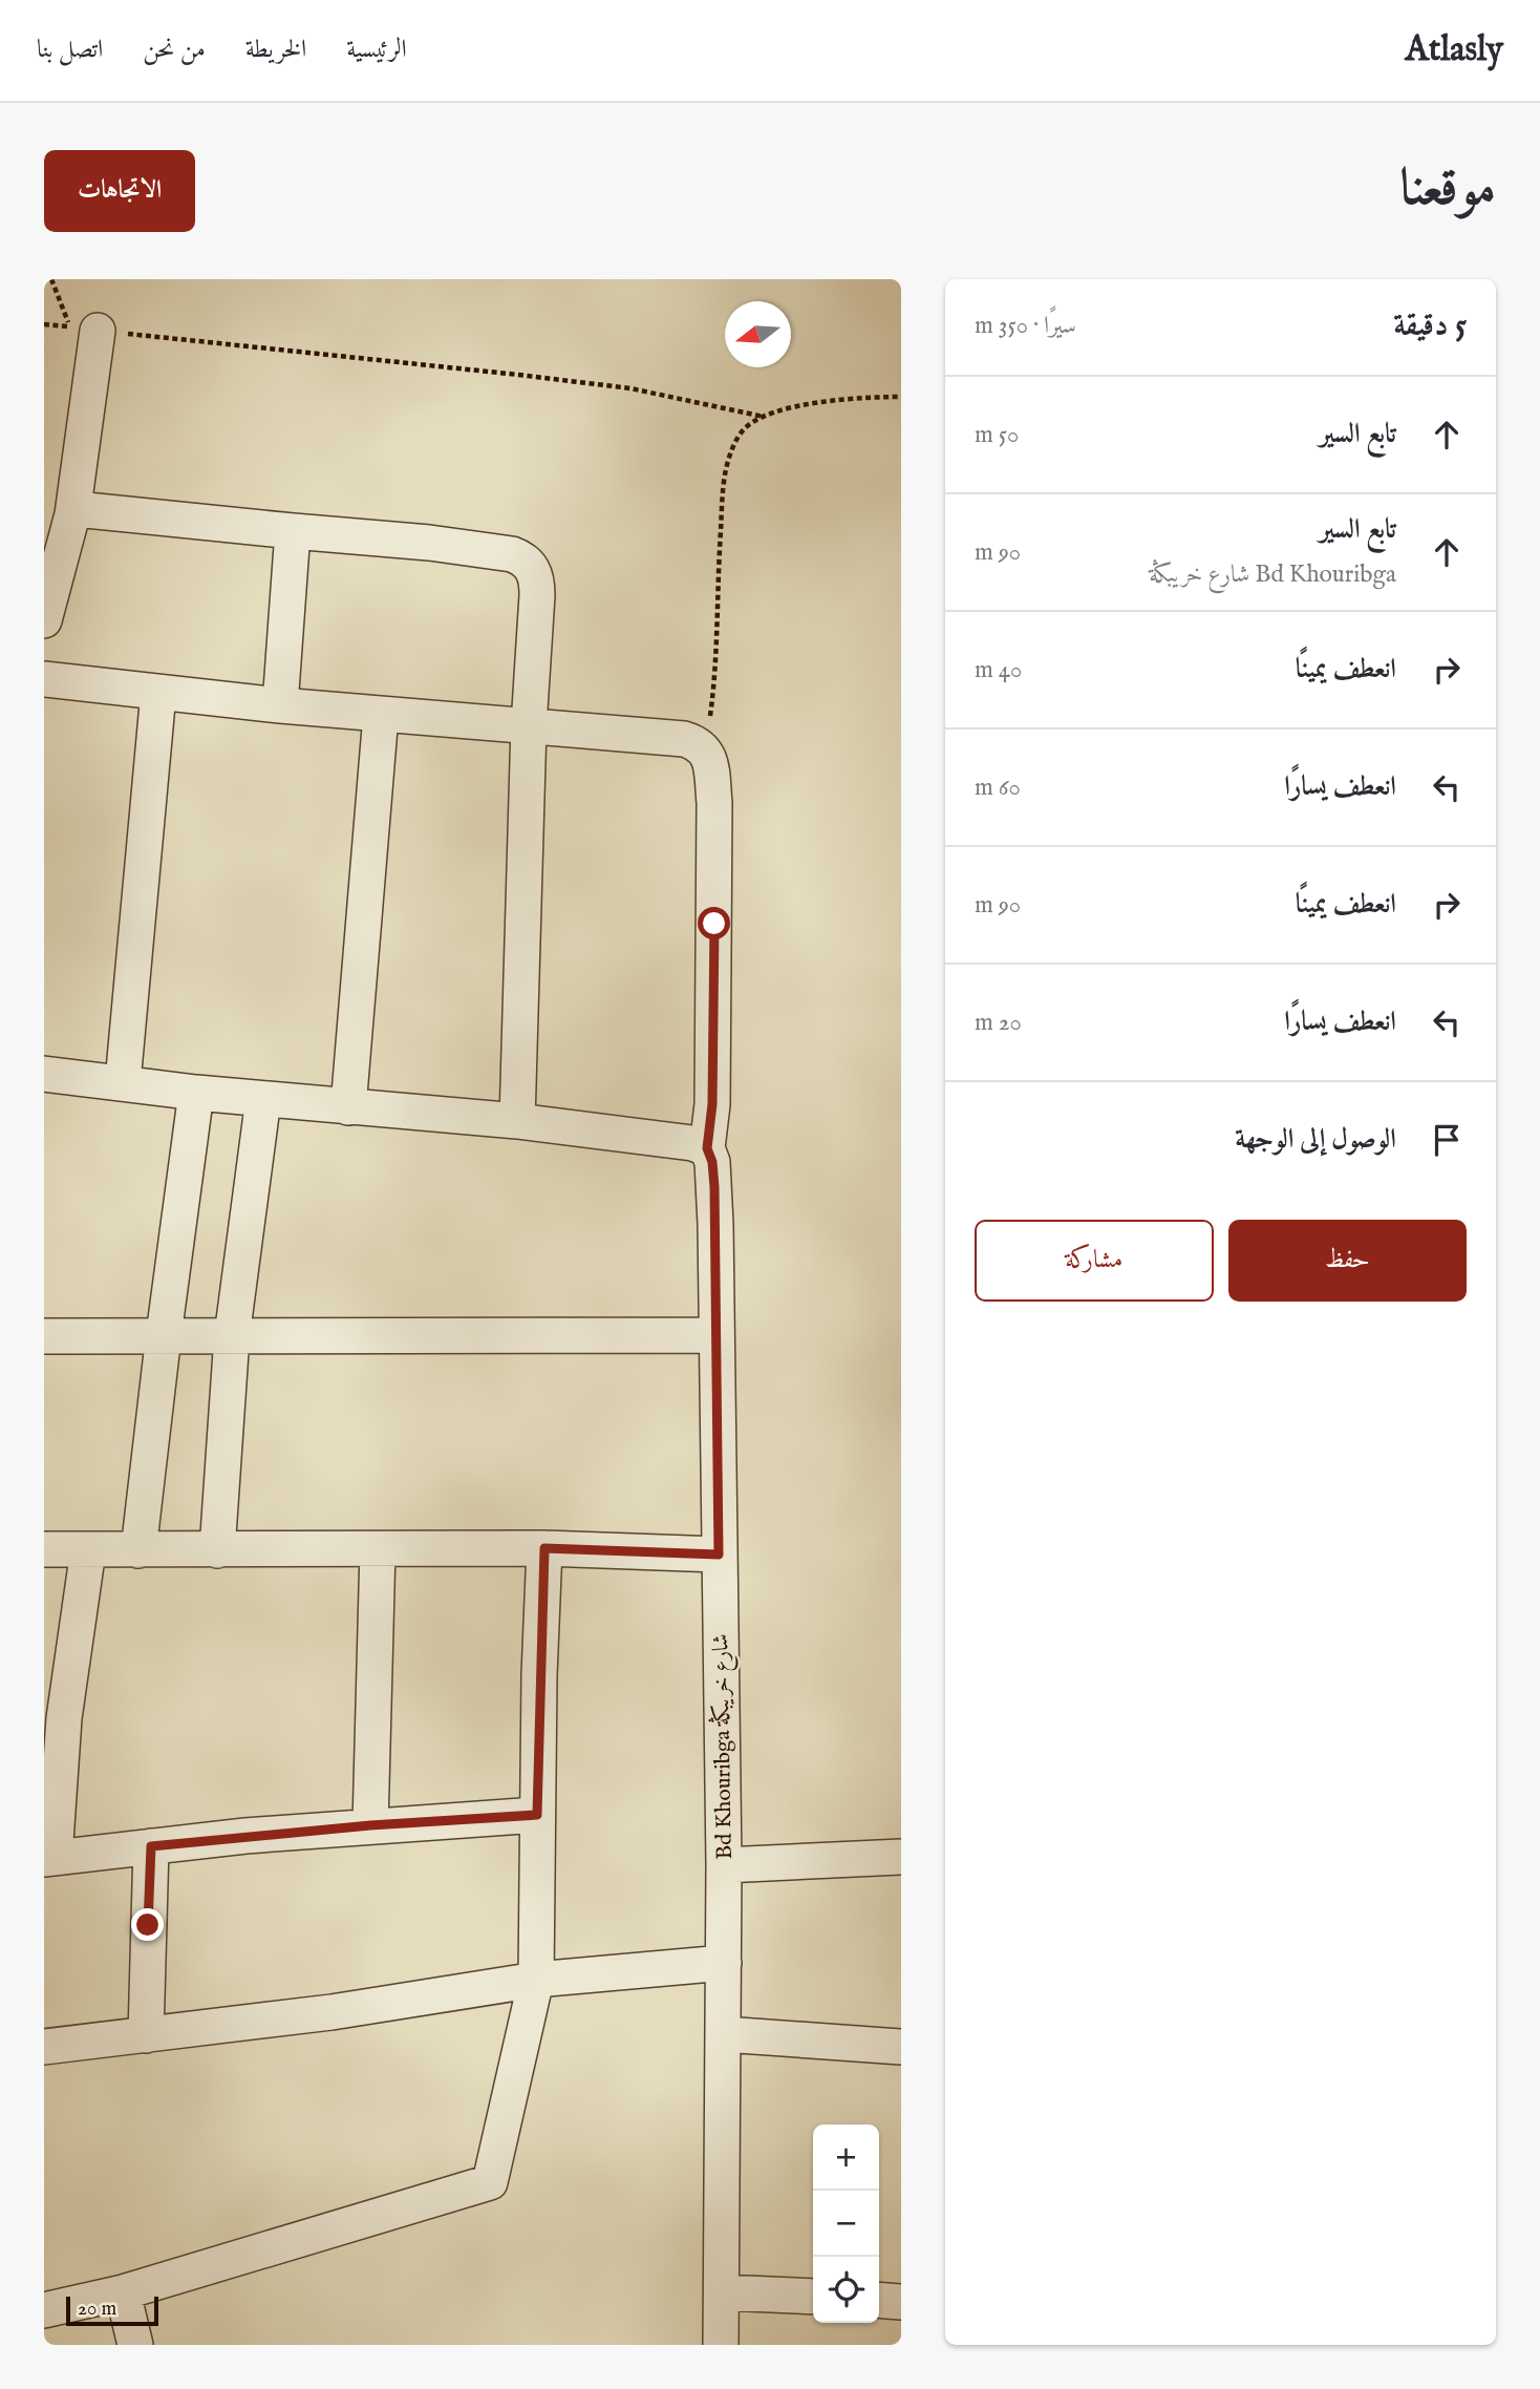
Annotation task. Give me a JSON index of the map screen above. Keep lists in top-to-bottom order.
{
  "streets": {
    "street": ["Bd Khouribga شارع خريبڭة"]
  },
  "scale_bar": "20 m",
  "north": "left",
  "page": {
    "header": "Atlasly",
    "nav": [
      "الرئيسية",
      "الخريطة",
      "من نحن",
      "اتصل بنا"
    ],
    "title": "موقعنا",
    "buttons": [
      "الاتجاهات",
      ["حفظ", "مشاركة"]
    ],
    "heading": ["5 دقيقة", "سيرًا · 350 m"],
    "list": [
      ["تابع السير", "50 m"],
      ["تابع السير", "Bd Khouribga شارع خريبڭة", "90 m"],
      ["انعطف يمينًا", "40 m"],
      ["انعطف يسارًا", "60 m"],
      ["انعطف يمينًا", "90 m"],
      ["انعطف يسارًا", "20 m"],
      "الوصول إلى الوجهة"
    ],
    "map_buttons": ["+", "−"],
    "scale": "20 m"
  }
}
